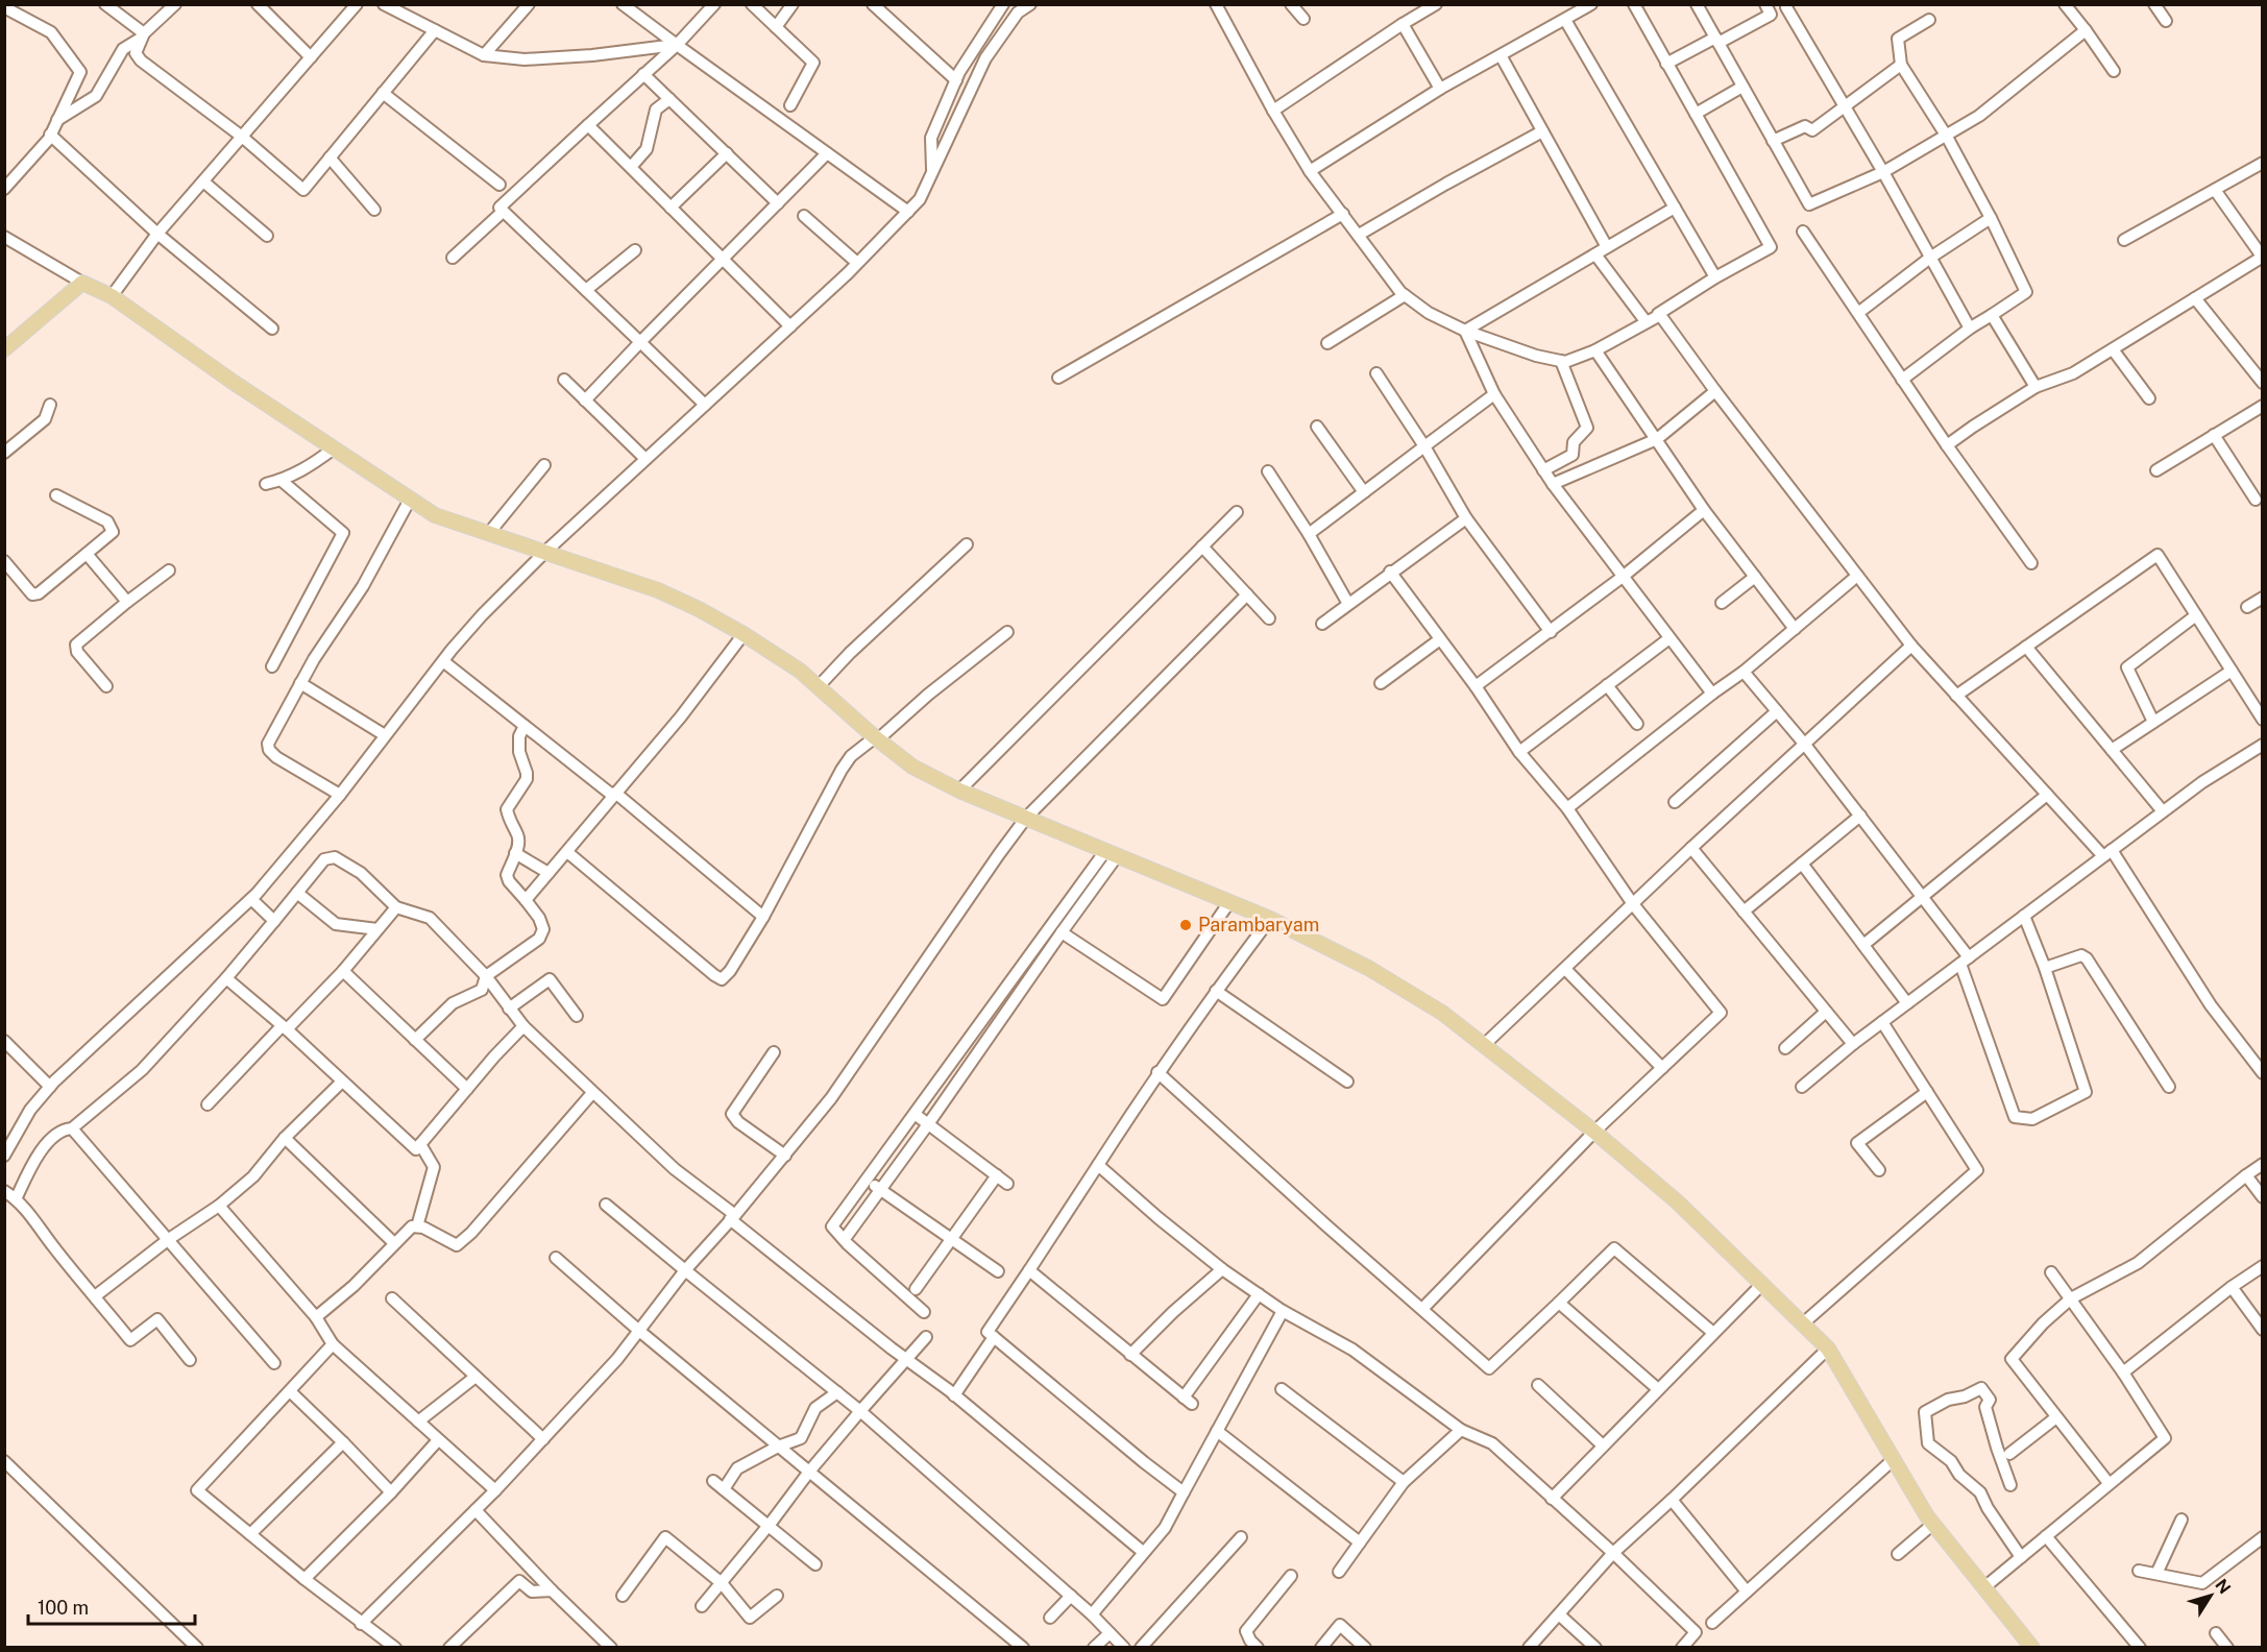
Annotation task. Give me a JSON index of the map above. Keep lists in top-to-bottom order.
{
  "places": ["Parambaryam"],
  "scale_bar": "100 m",
  "north": "top right"
}
